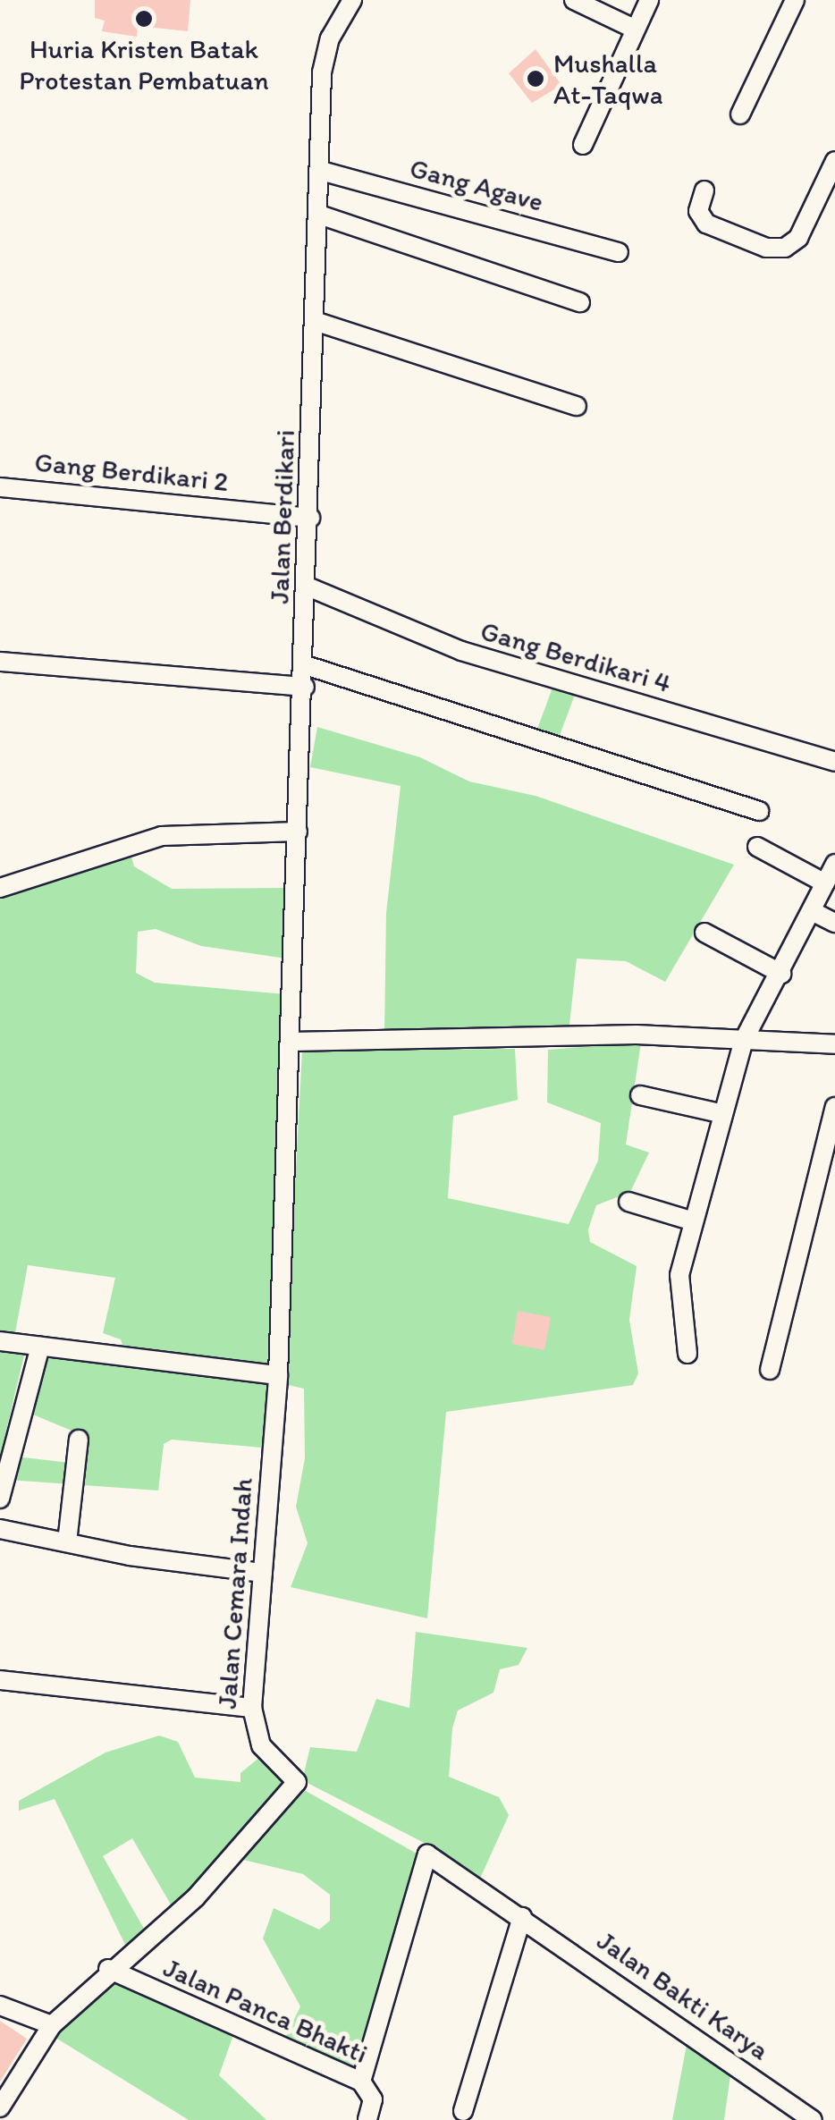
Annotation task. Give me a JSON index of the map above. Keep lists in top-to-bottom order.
{
  "streets": {
    "street": [
      "Gang Agave",
      "Gang Berdikari 2",
      "Jalan Berdikari",
      "Gang Berdikari 4",
      "Jalan Cemara Indah",
      "Jalan Bakti Karya",
      "Jalan Panca Bhakti"
    ]
  },
  "crossings": [
    ["Gang Agave", "Jalan Berdikari"],
    ["Gang Berdikari 2", "Jalan Berdikari"],
    ["Jalan Berdikari", "Gang Berdikari 4"],
    ["Jalan Berdikari", "Jalan Cemara Indah"],
    ["Jalan Cemara Indah", "Jalan Panca Bhakti"],
    ["Jalan Bakti Karya", "Jalan Panca Bhakti"]
  ],
  "places": ["Huria Kristen Batak Protestan Pembatuan", "Mushalla At-Taqwa"]
}
